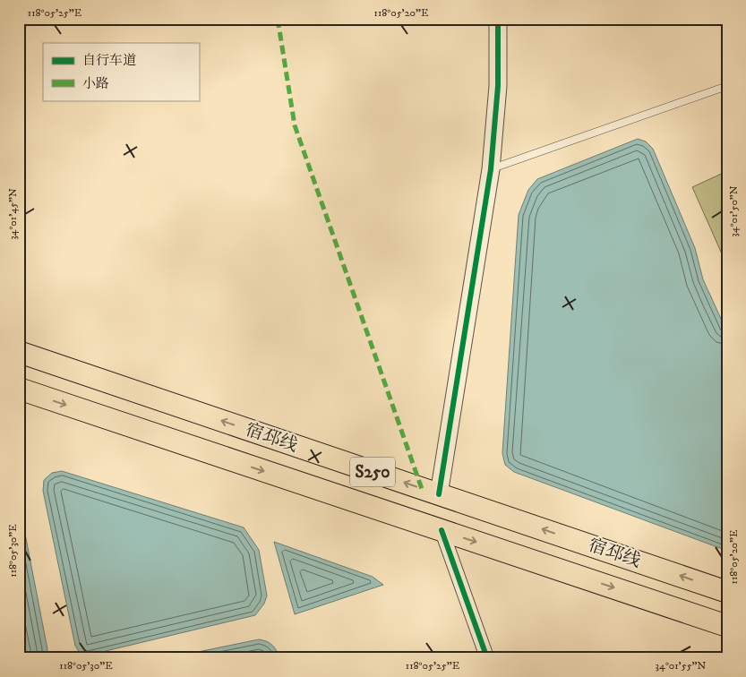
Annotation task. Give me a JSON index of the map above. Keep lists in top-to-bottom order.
{
  "streets": {
    "main road": ["宿邳线", "S250"]
  },
  "legend": ["自行车道", "小路"],
  "coordinates": [
    "118°05'25\"E",
    "118°05'20\"E",
    "34°01'50\"N",
    "34°01'45\"N",
    "118°05'30\"E",
    "34°01'55\"N"
  ]
}
